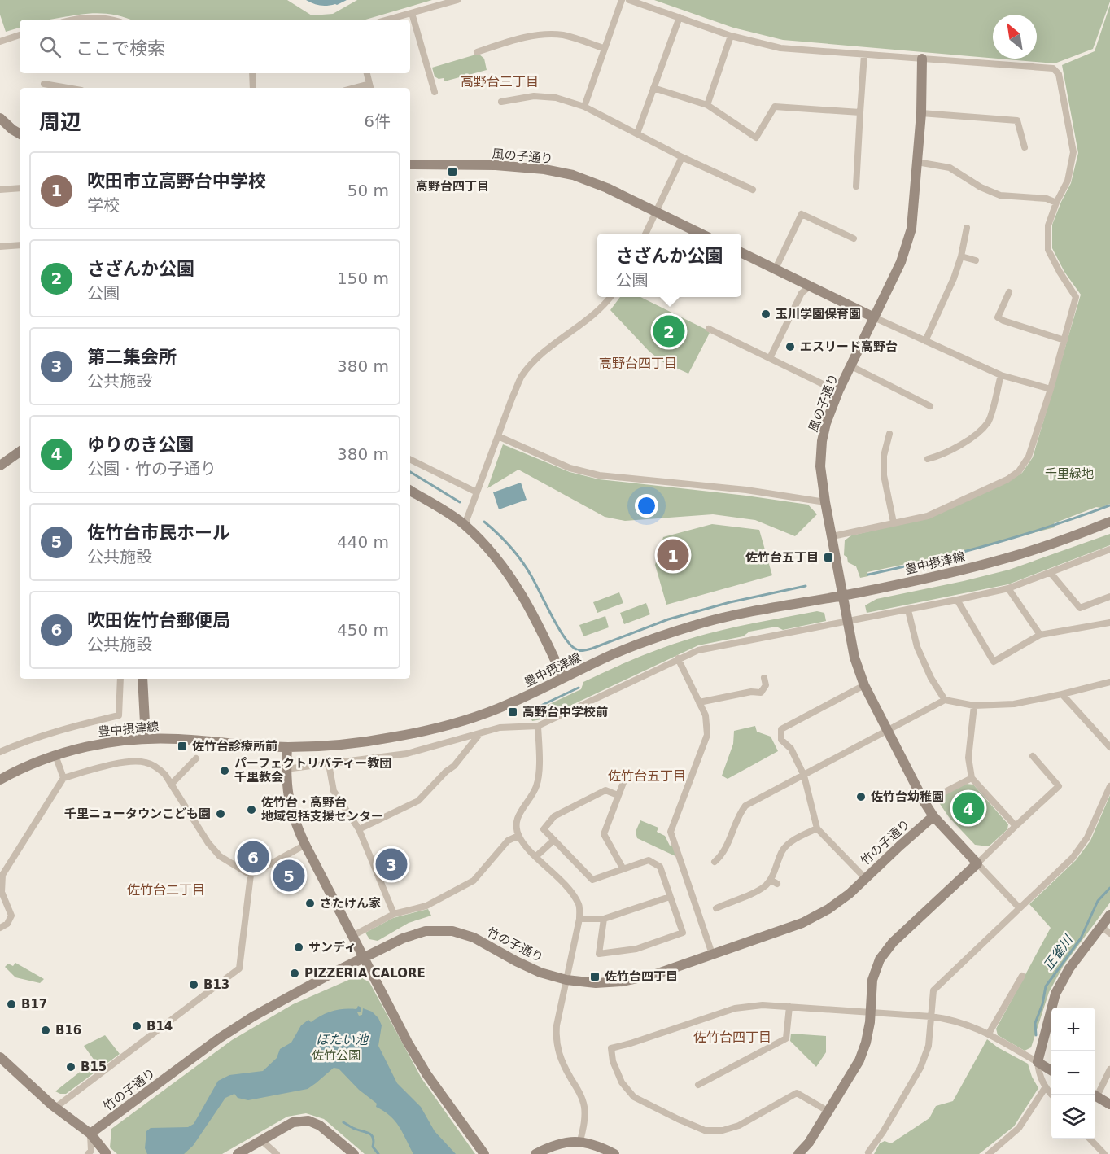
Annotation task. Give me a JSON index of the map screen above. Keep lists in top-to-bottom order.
{
  "streets": {
    "street": ["風の子通り", "豊中摂津線", "竹の子通り"]
  },
  "crossings": [
    ["風の子通り", "豊中摂津線"]
  ],
  "districts": [
    "高野台三丁目",
    "高野台四丁目",
    "佐竹台五丁目",
    "佐竹台二丁目",
    "佐竹台四丁目"
  ],
  "water": ["正雀川", "ほたい池"],
  "parks": ["千里緑地", "佐竹公園"],
  "places": {
    "transit": [
      "高野台四丁目",
      "佐竹台五丁目",
      "高野台中学校前",
      "佐竹台診療所前",
      "佐竹台四丁目"
    ],
    "other": [
      "玉川学園保育園",
      "エスリード高野台",
      "パーフェクトリバティー教団 千里教会",
      "佐竹台幼稚園",
      "佐竹台・高野台 地域包括支援センター",
      "千里ニュータウンこども園",
      "さたけん家",
      "サンディ",
      "PIZZERIA CALORE",
      "B13",
      "B17",
      "B14",
      "B16",
      "B15"
    ]
  },
  "north": "top left",
  "page": {
    "search": "ここで検索",
    "heading": ["周辺", "6件"],
    "list": [
      {
        "mark": "1",
        "name": "吹田市立高野台中学校",
        "note": "学校",
        "value": "50 m"
      },
      {
        "mark": "2",
        "name": "さざんか公園",
        "note": "公園",
        "value": "150 m"
      },
      {
        "mark": "3",
        "name": "第二集会所",
        "note": "公共施設",
        "value": "380 m"
      },
      {
        "mark": "4",
        "name": "ゆりのき公園",
        "note": "公園 · 竹の子通り",
        "value": "380 m"
      },
      {
        "mark": "5",
        "name": "佐竹台市民ホール",
        "note": "公共施設",
        "value": "440 m"
      },
      {
        "mark": "6",
        "name": "吹田佐竹台郵便局",
        "note": "公共施設",
        "value": "450 m"
      }
    ],
    "popup": ["さざんか公園", "公園"],
    "pins": [
      "2",
      "1",
      "4",
      "6",
      "3",
      "5"
    ],
    "map_buttons": ["+", "−"]
  }
}
